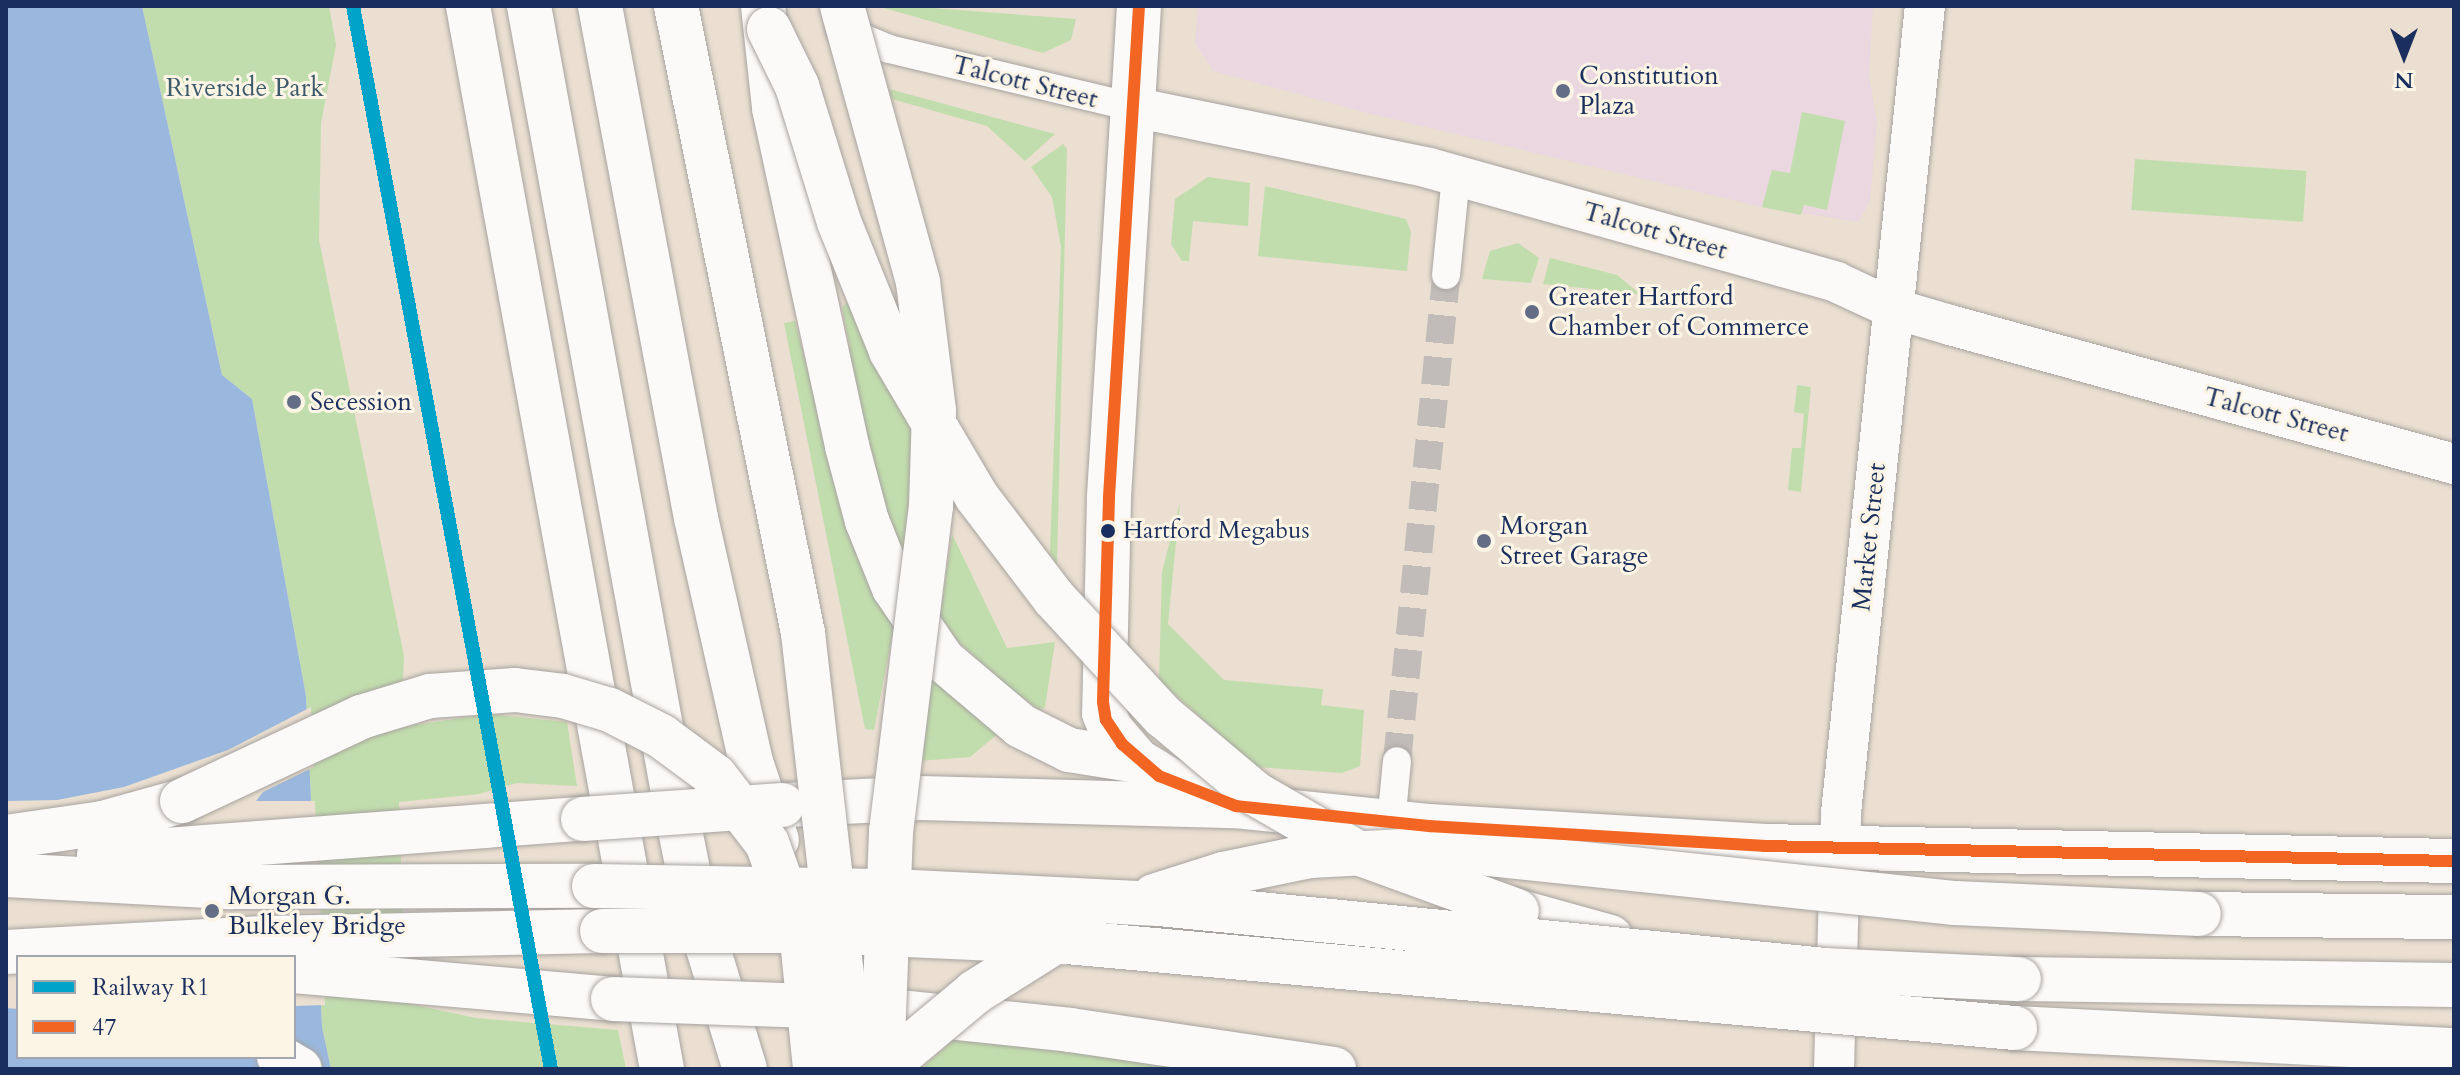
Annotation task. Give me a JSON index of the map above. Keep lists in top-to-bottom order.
{
  "streets": {
    "street": ["Talcott Street", "Market Street"]
  },
  "crossings": [
    ["Talcott Street", "Market Street"]
  ],
  "parks": ["Riverside Park"],
  "places": [
    "Constitution Plaza",
    "Greater Hartford Chamber of Commerce",
    "Secession",
    "Hartford Megabus",
    "Morgan Street Garage",
    "Morgan G. Bulkeley Bridge"
  ],
  "lines": ["rail line R1", "transit line 47"],
  "legend": ["Railway R1", "47"],
  "north": "bottom"
}
